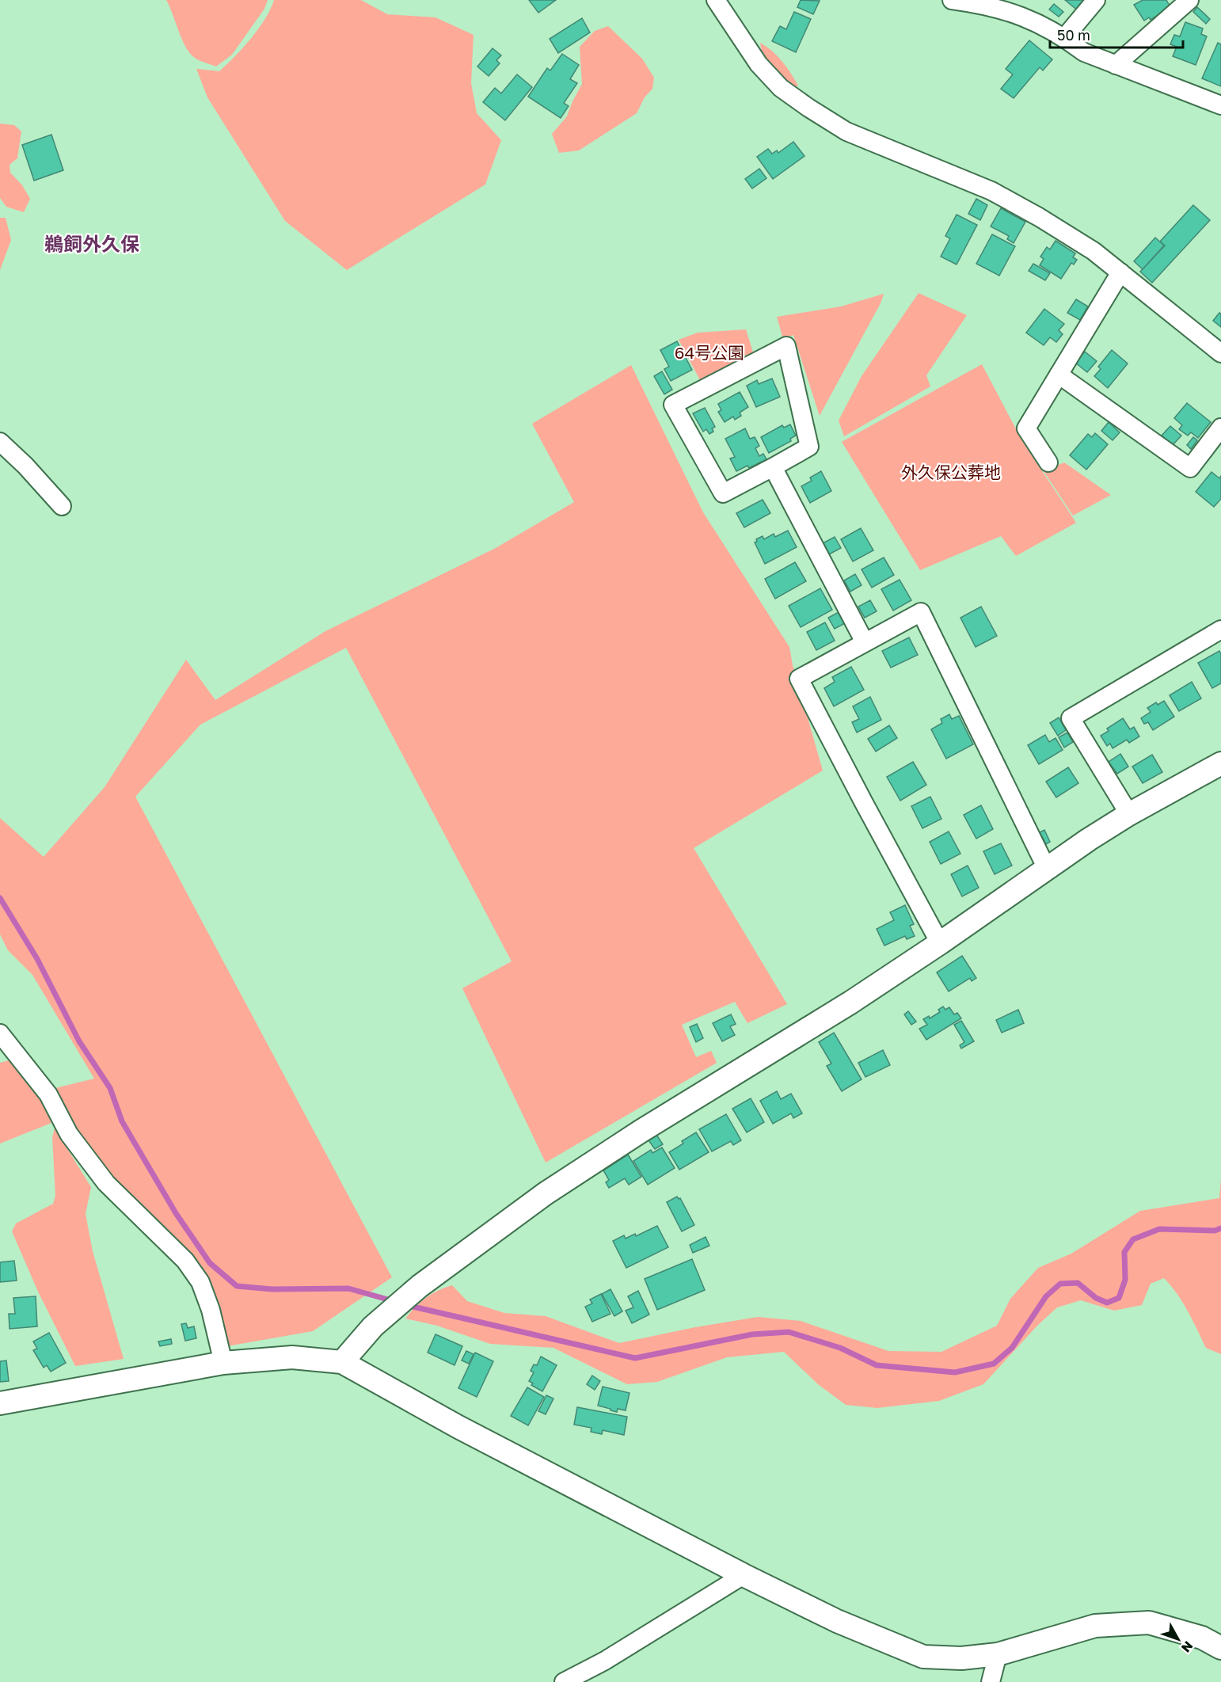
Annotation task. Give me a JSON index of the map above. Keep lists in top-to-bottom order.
{
  "districts": ["鵜飼外久保"],
  "parks": ["64号公園", "外久保公葬地"],
  "scale_bar": "50 m",
  "north": "bottom right"
}
